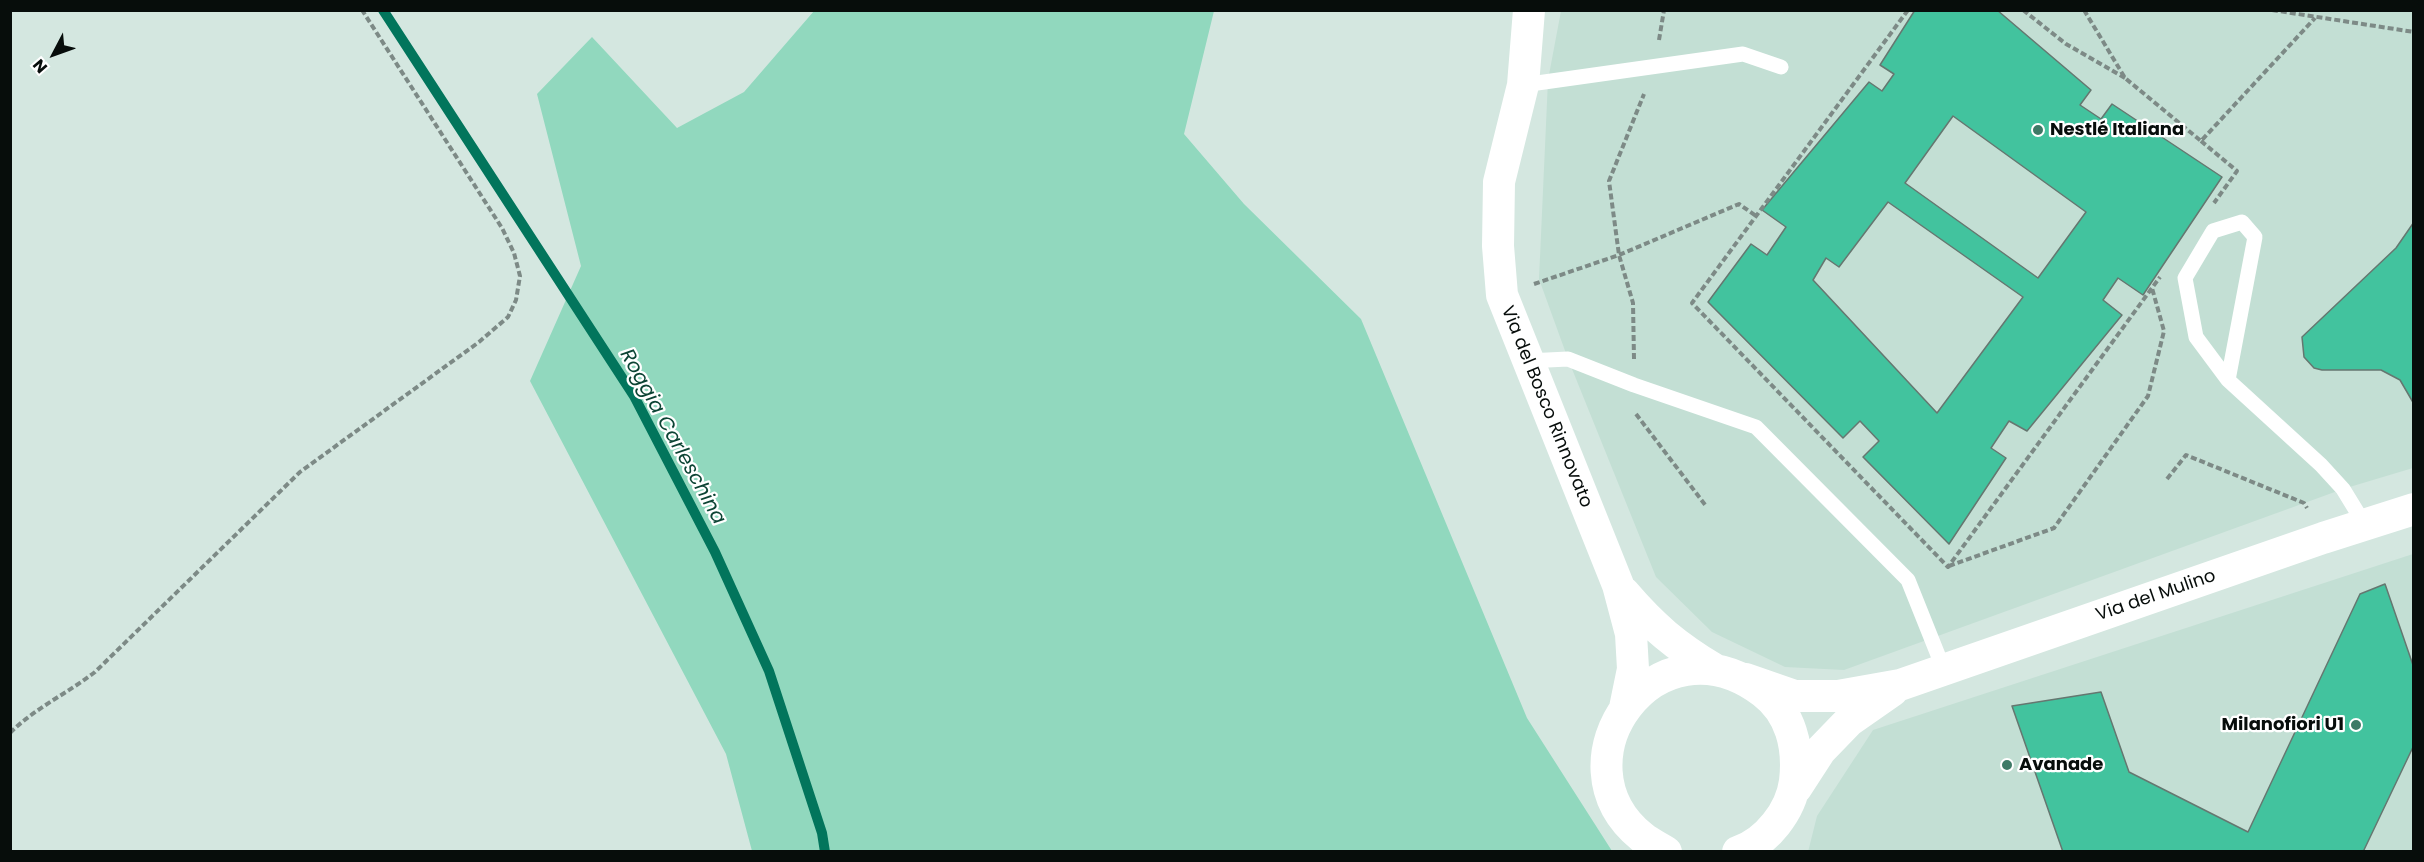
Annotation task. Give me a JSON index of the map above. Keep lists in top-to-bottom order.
{
  "streets": {
    "street": ["Via del Bosco Rinnovato", "Via del Mulino"]
  },
  "crossings": [
    ["Via del Bosco Rinnovato", "Via del Mulino"]
  ],
  "water": ["Roggia Carleschina"],
  "places": ["Nestlé Italiana", "Milanofiori U1", "Avanade"],
  "north": "bottom left"
}
